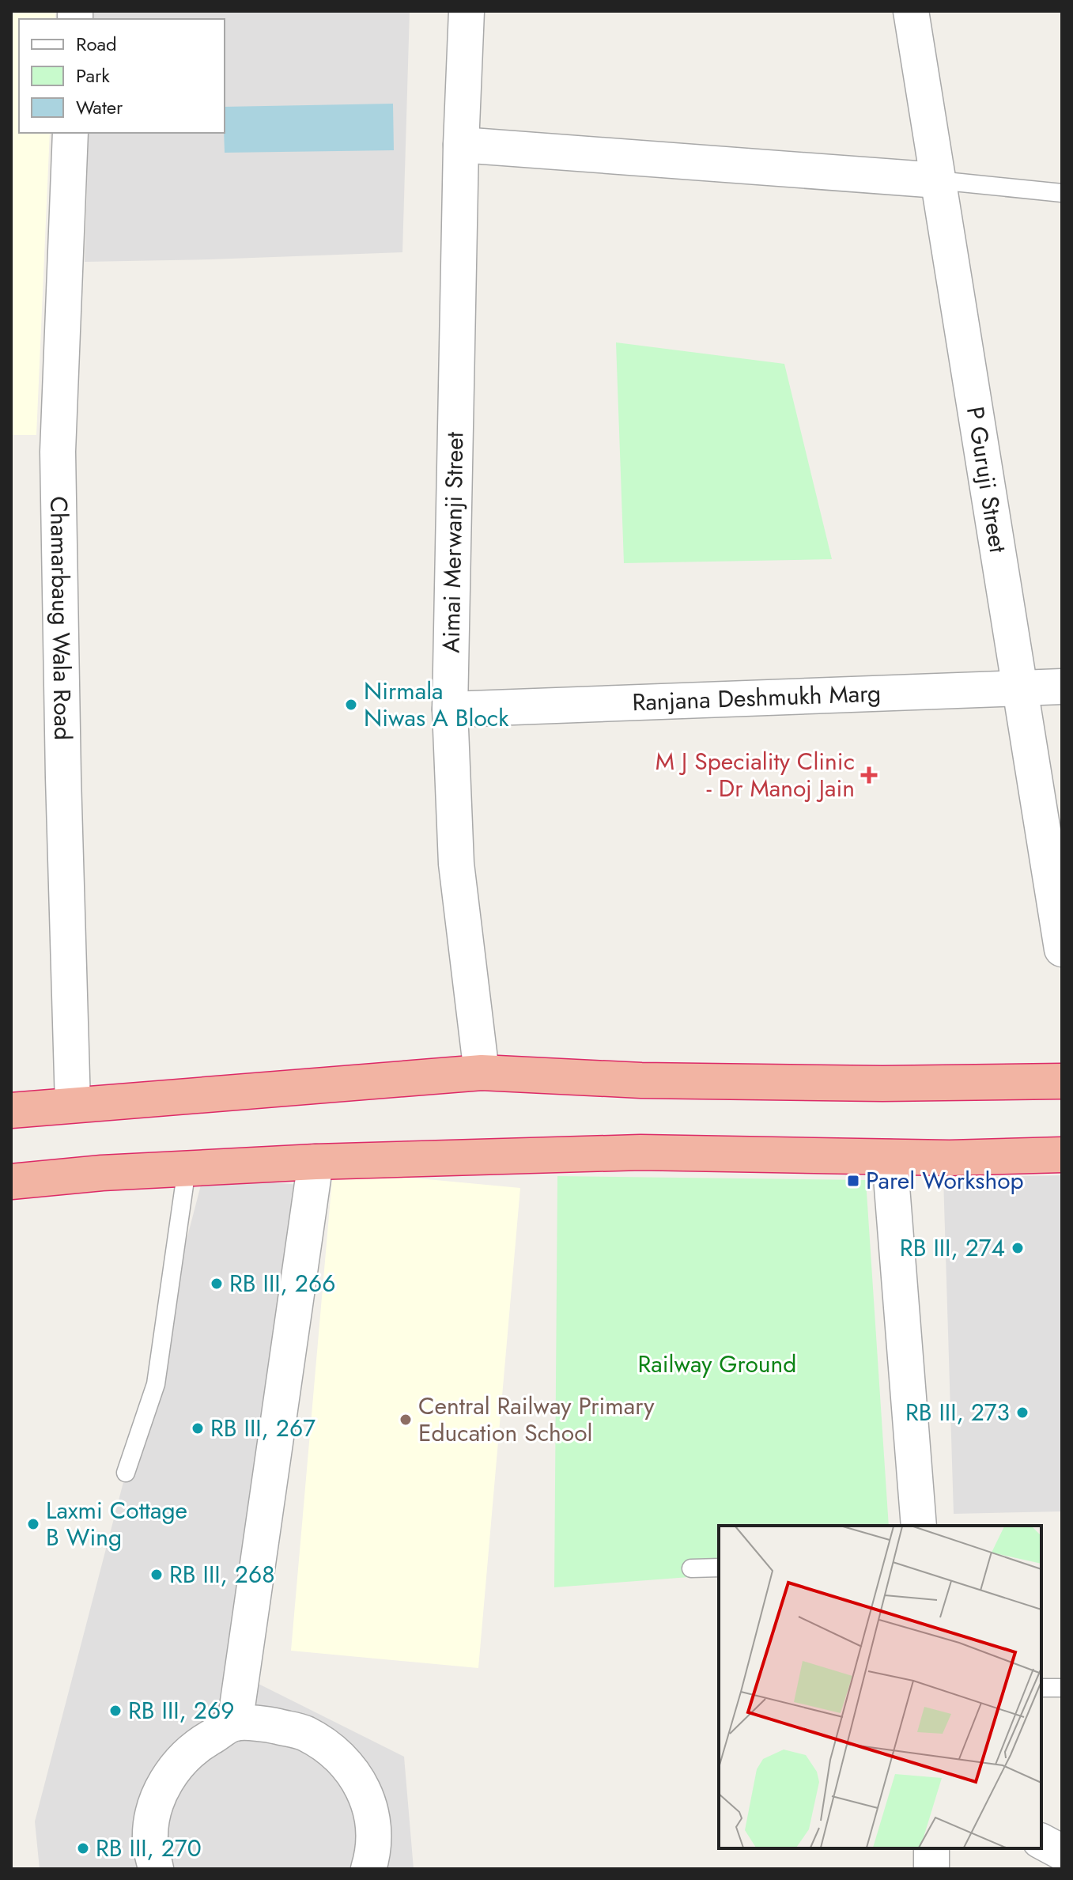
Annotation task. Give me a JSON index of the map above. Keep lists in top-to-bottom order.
{
  "streets": {
    "street": [
      "P Guruji Street",
      "Aimai Merwanji Street",
      "Chamarbaug Wala Road",
      "Ranjana Deshmukh Marg"
    ]
  },
  "crossings": [
    ["P Guruji Street", "Ranjana Deshmukh Marg"],
    ["Aimai Merwanji Street", "Ranjana Deshmukh Marg"]
  ],
  "parks": ["Railway Ground"],
  "places": {
    "other": [
      "Nirmala Niwas A Block",
      "RB III, 274",
      "RB III, 266",
      "RB III, 273",
      "Central Railway Primary Education School",
      "RB III, 267",
      "Laxmi Cottage B Wing",
      "RB III, 268",
      "RB III, 269",
      "RB III, 270"
    ],
    "health": ["M J Speciality Clinic - Dr Manoj Jain"],
    "transit": ["Parel Workshop"]
  },
  "legend": ["Road", "Park", "Water"]
}
